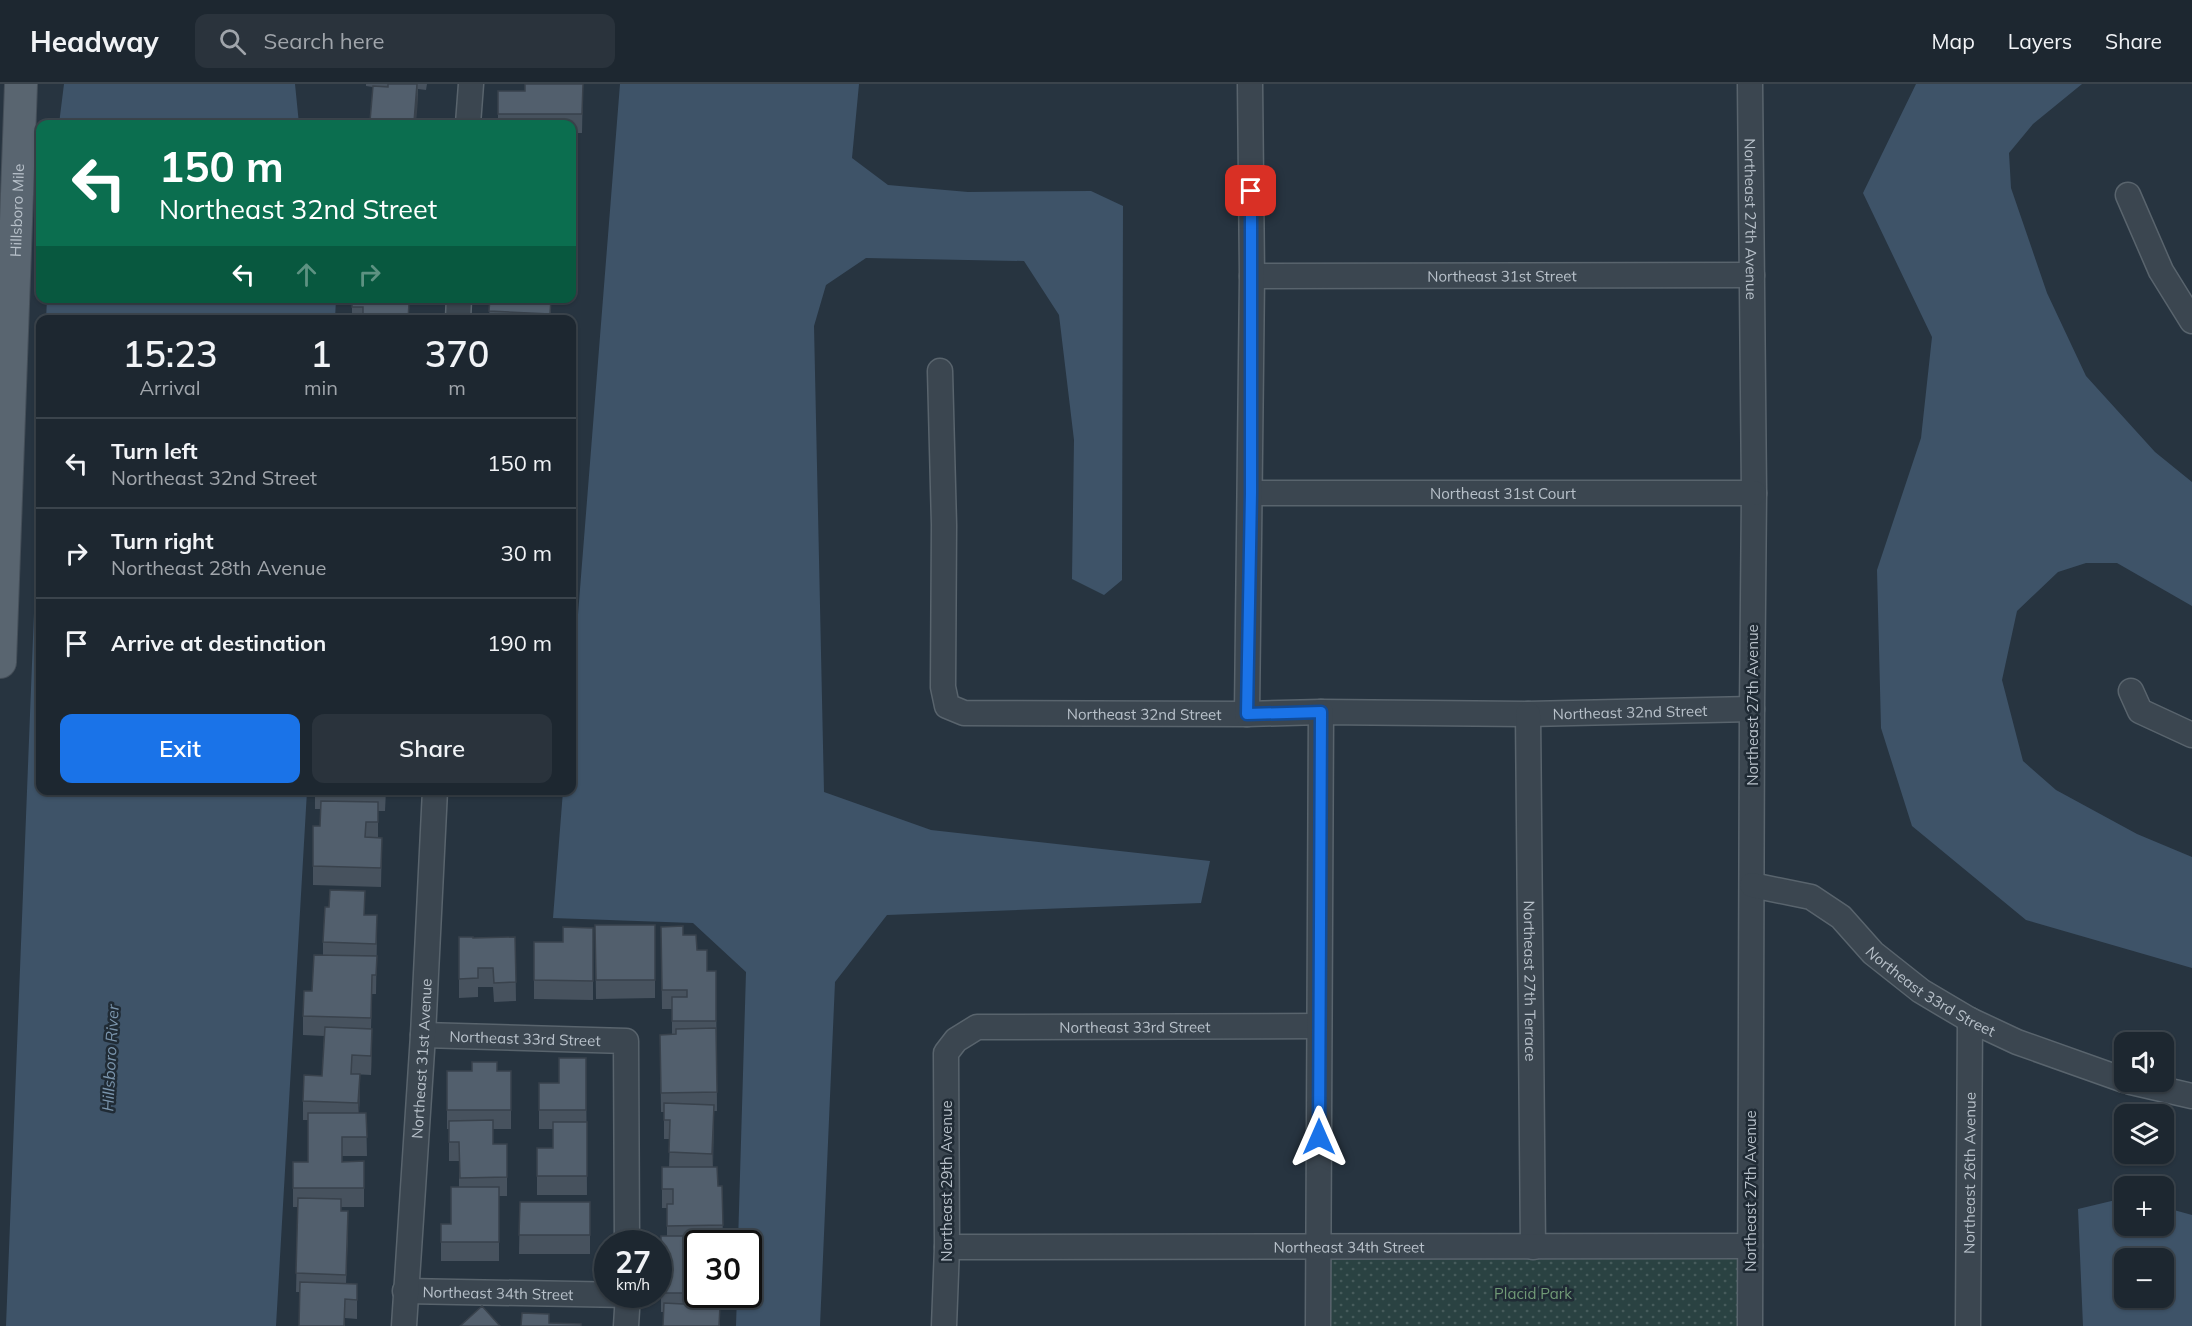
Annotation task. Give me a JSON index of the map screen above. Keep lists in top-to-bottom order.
{
  "streets": {
    "main road": ["Hillsboro Mile"],
    "street": [
      "Northeast 27th Avenue",
      "Northeast 31st Street",
      "Northeast 31st Court",
      "Northeast 32nd Street",
      "Northeast 27th Terrace",
      "Northeast 33rd Street",
      "Northeast 31st Avenue",
      "Northeast 26th Avenue",
      "Northeast 29th Avenue",
      "Northeast 34th Street"
    ]
  },
  "crossings": [
    ["Northeast 27th Avenue", "Northeast 31st Street"],
    ["Northeast 27th Avenue", "Northeast 31st Court"],
    ["Northeast 27th Avenue", "Northeast 32nd Street"],
    ["Northeast 27th Avenue", "Northeast 33rd Street"],
    ["Northeast 27th Avenue", "Northeast 34th Street"],
    ["Northeast 32nd Street", "Northeast 27th Terrace"],
    ["Northeast 27th Terrace", "Northeast 34th Street"],
    ["Northeast 33rd Street", "Northeast 31st Avenue"],
    ["Northeast 33rd Street", "Northeast 26th Avenue"],
    ["Northeast 33rd Street", "Northeast 29th Avenue"],
    ["Northeast 31st Avenue", "Northeast 34th Street"],
    ["Northeast 29th Avenue", "Northeast 34th Street"]
  ],
  "water": ["Hillsboro River"],
  "parks": ["Placid Park"],
  "page": {
    "header": "Headway",
    "search": "Search here",
    "nav": ["Map", "Layers", "Share"],
    "turn": ["150 m", "Northeast 32nd Street"],
    "eta": [
      "15:23",
      "Arrival",
      "1",
      "min",
      "370",
      "m"
    ],
    "list": [
      {
        "name": "Turn left",
        "note": "Northeast 32nd Street",
        "value": "150 m"
      },
      {
        "name": "Turn right",
        "note": "Northeast 28th Avenue",
        "value": "30 m"
      },
      {
        "name": "Arrive at destination",
        "value": "190 m"
      }
    ],
    "buttons": ["Exit", "Share"],
    "map_buttons": ["+", "−"],
    "speed": "27 km/h",
    "limit": "30"
  }
}
